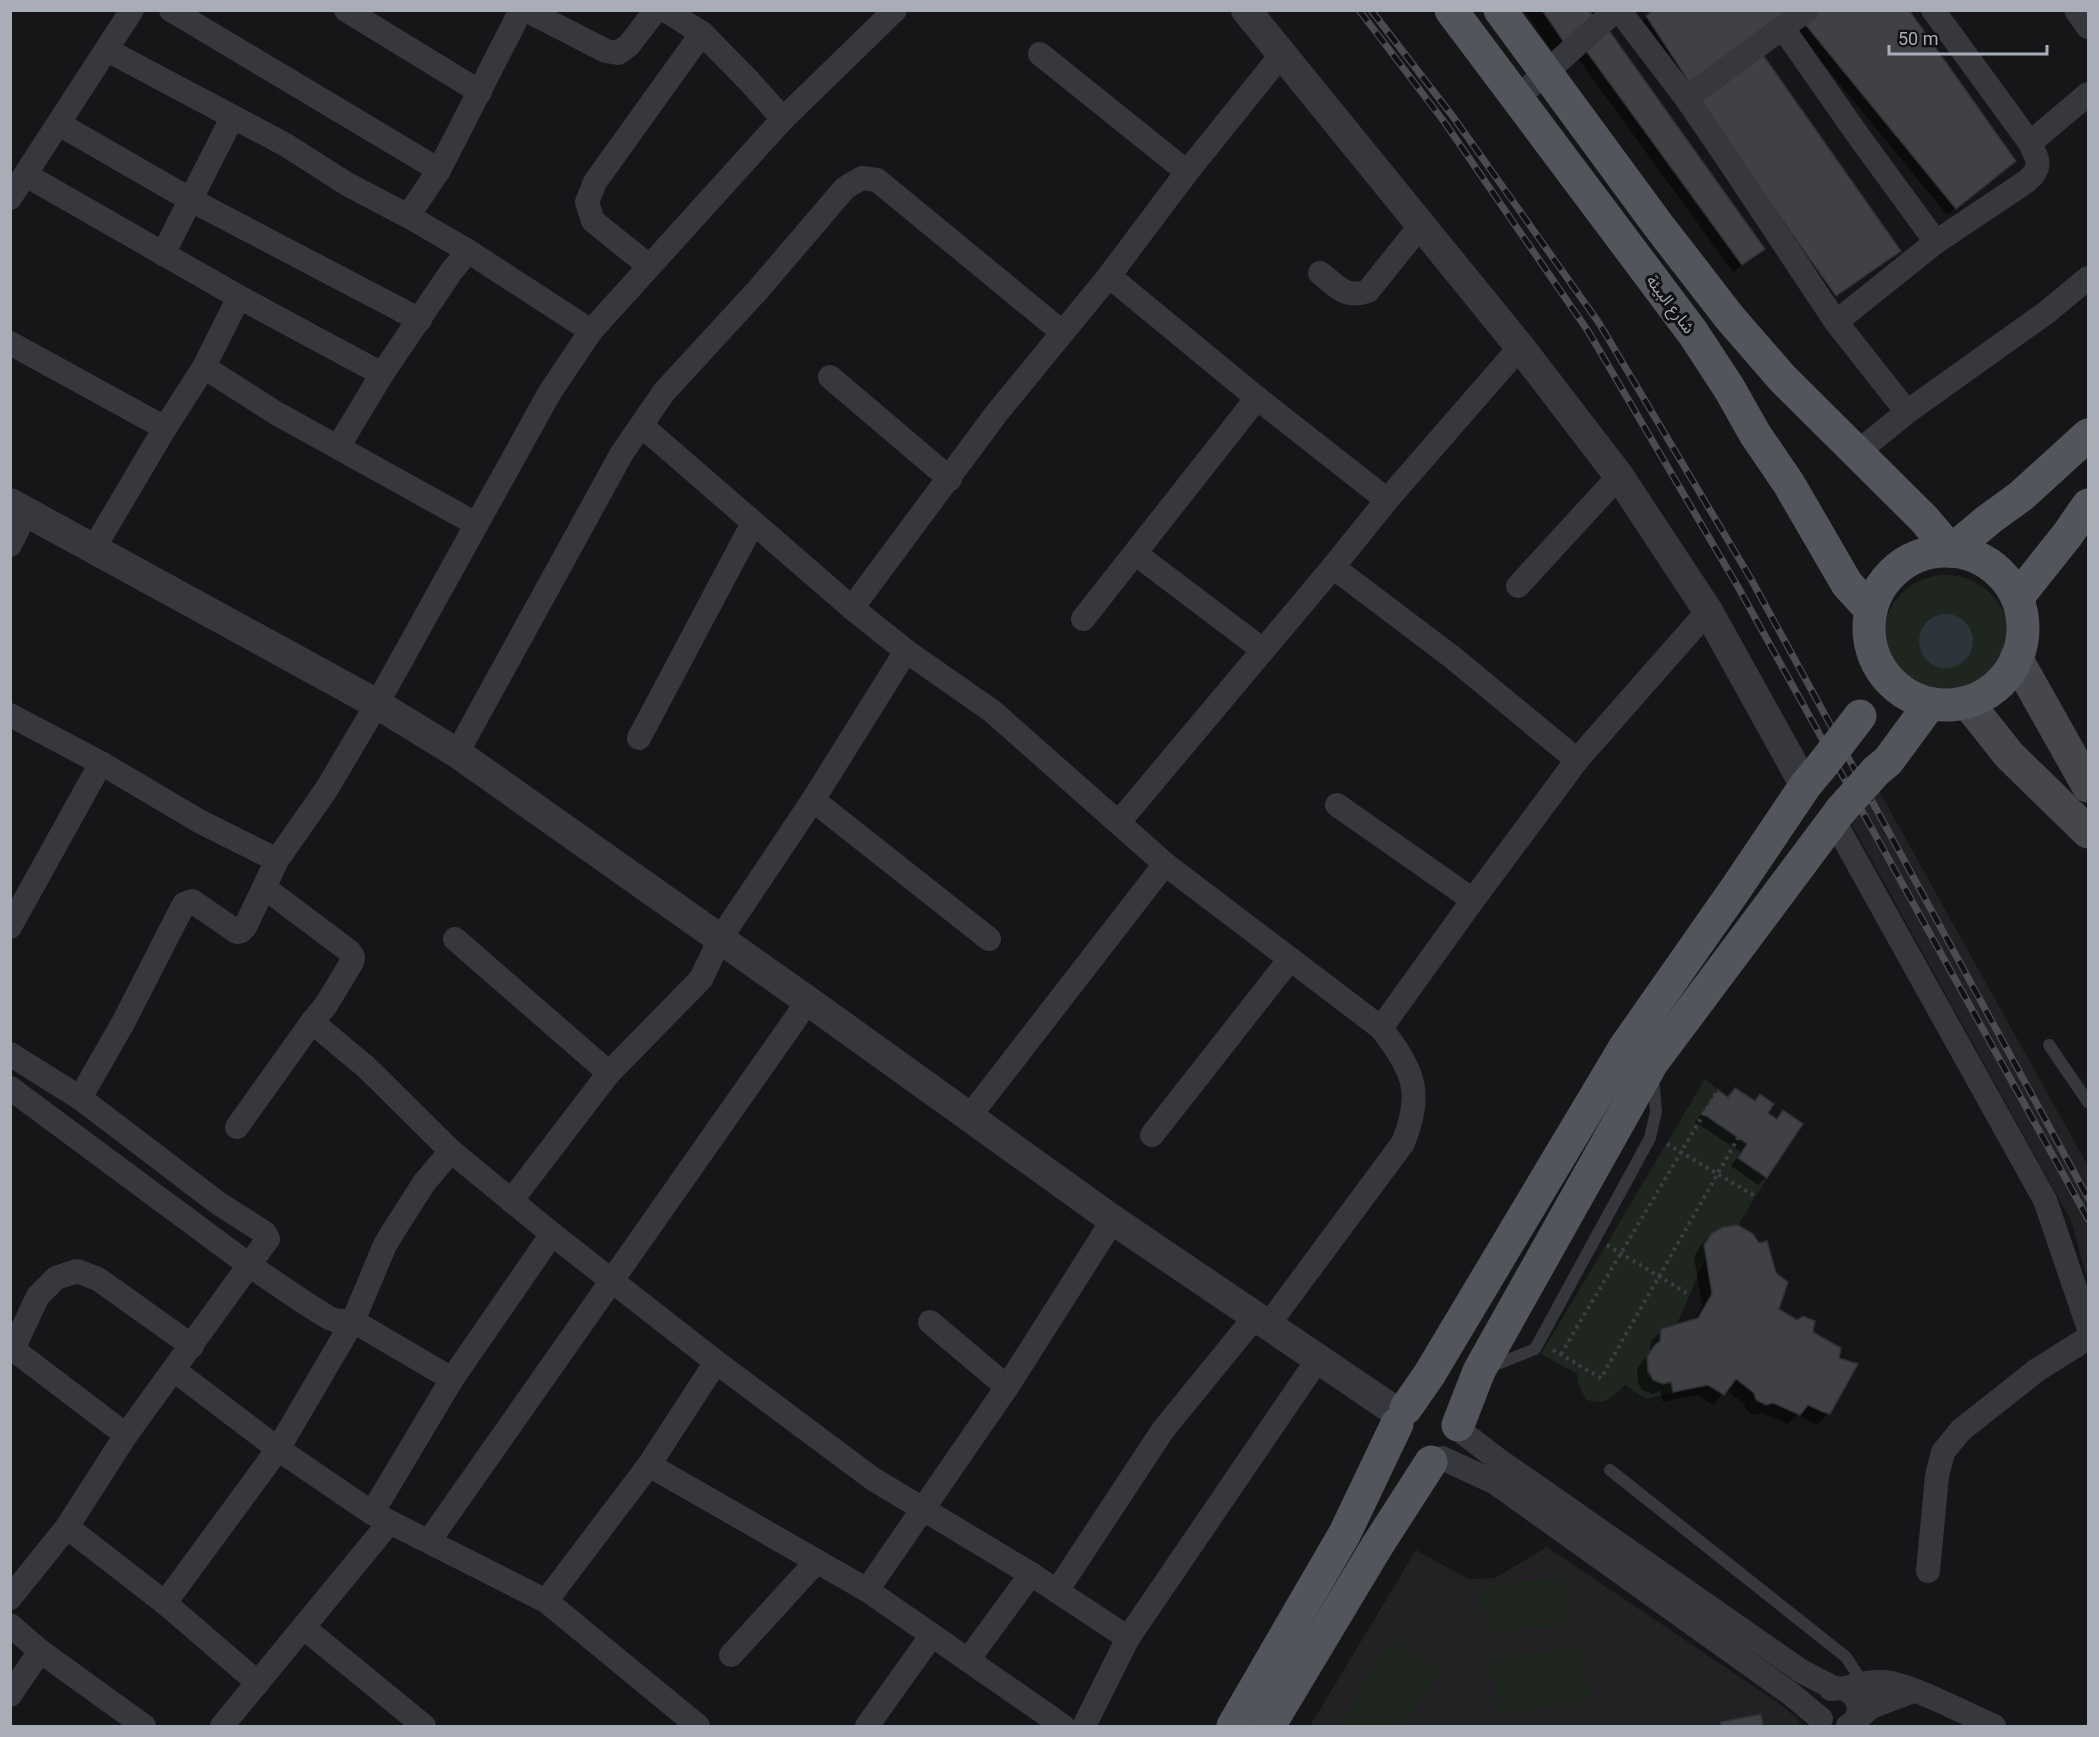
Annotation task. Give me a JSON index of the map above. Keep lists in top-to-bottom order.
{
  "streets": {
    "main road": ["شارع البيئة"]
  },
  "scale_bar": "50 m"
}
